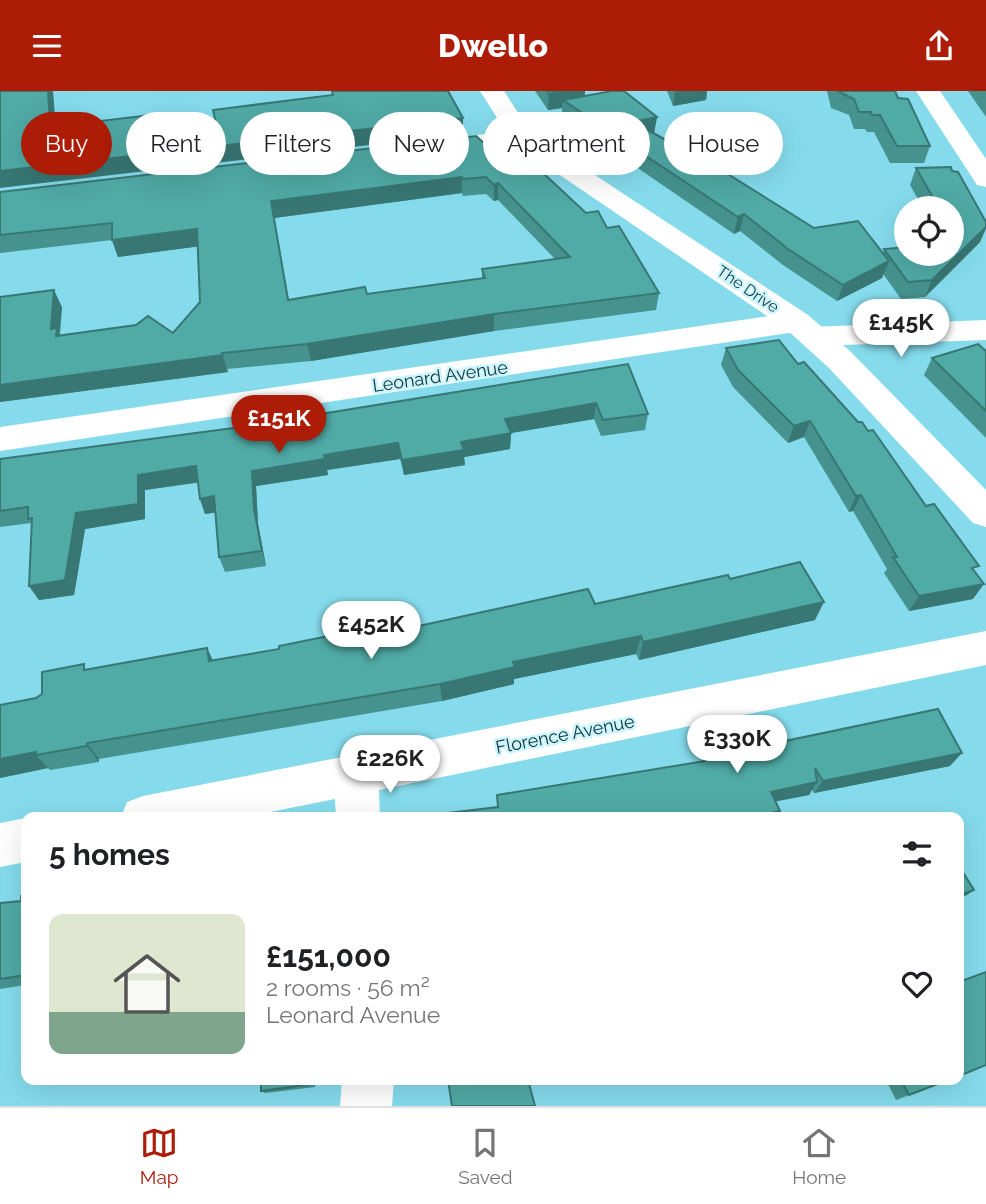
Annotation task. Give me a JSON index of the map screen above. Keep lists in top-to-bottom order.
{
  "streets": {
    "street": ["The Drive", "Leonard Avenue", "Florence Avenue"]
  },
  "crossings": [
    ["The Drive", "Leonard Avenue"]
  ],
  "page": {
    "header": "Dwello",
    "chip": [
      "Buy",
      "Rent",
      "Filters",
      "New",
      "Apartment",
      "House"
    ],
    "price": [
      "£145K",
      "£151K",
      "£452K",
      "£330K",
      "£226K"
    ],
    "heading": "5 homes",
    "list": [
      {
        "name": "£151,000",
        "note": "2 rooms · 56 m² · Leonard Avenue"
      }
    ],
    "tabs": ["Map", "Saved", "Home"]
  }
}
